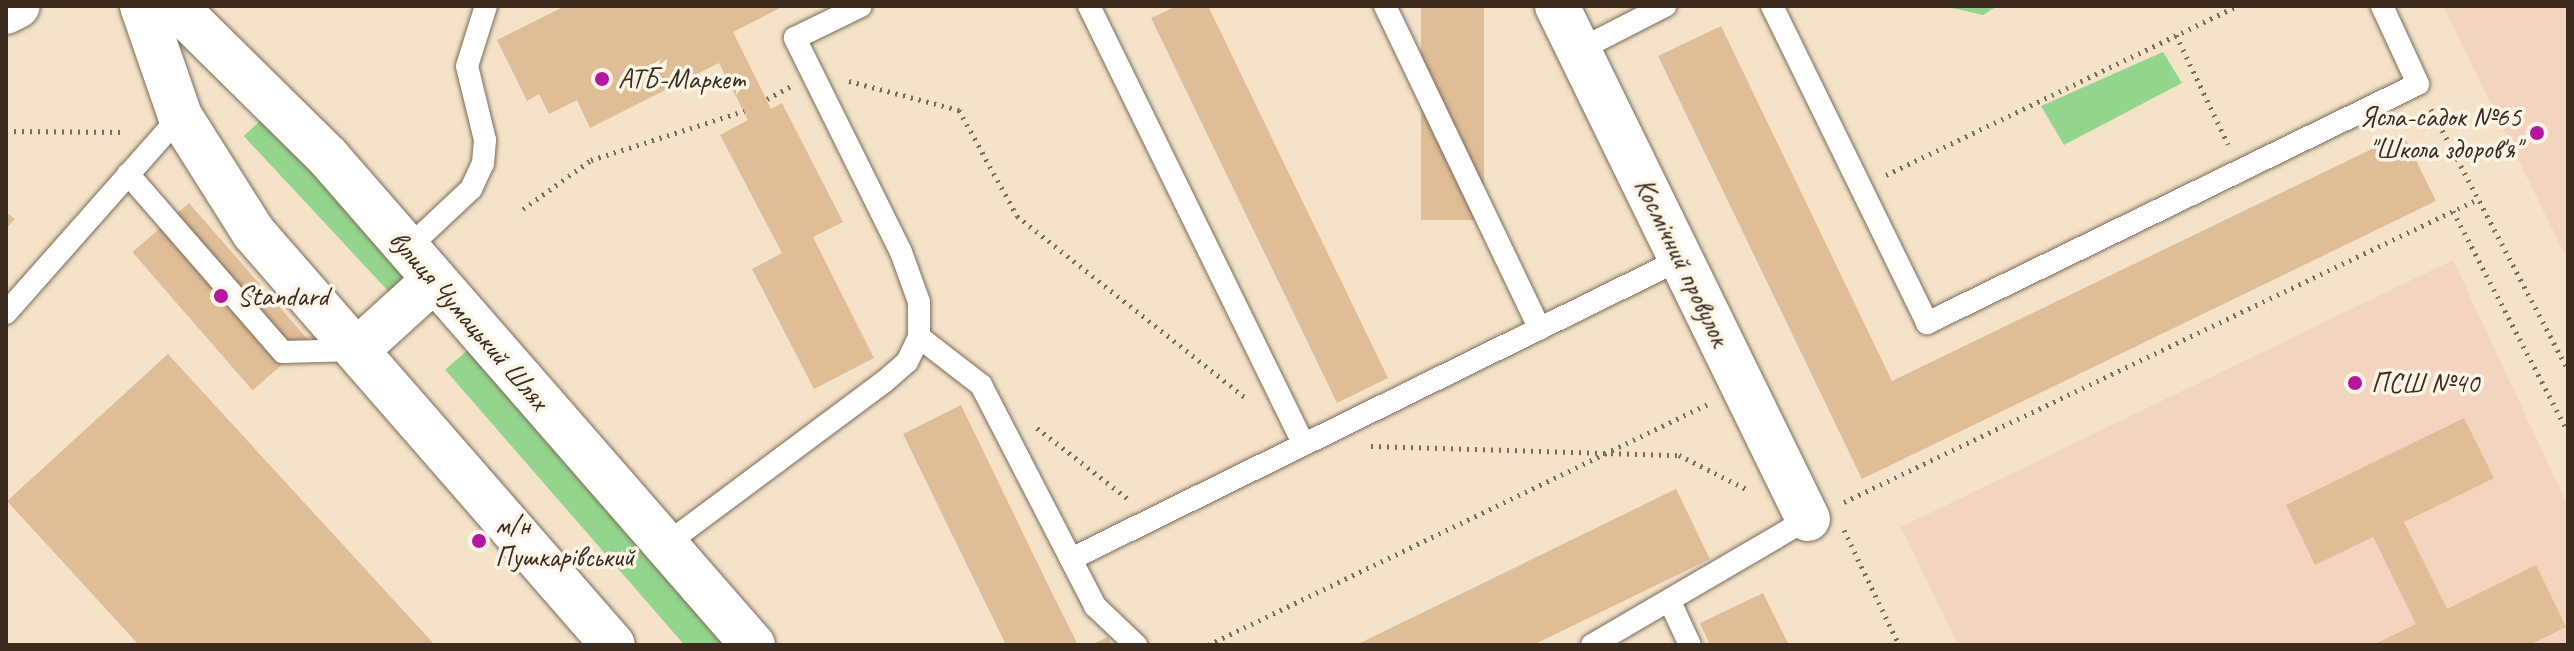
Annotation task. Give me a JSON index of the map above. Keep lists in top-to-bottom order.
{
  "streets": {
    "main road": ["Космічний провулок", "вулиця Чумацький Шлях"]
  },
  "places": [
    "АТБ-Маркет",
    "Ясла-садок №65 \"Школа здоров'я\"",
    "Standard",
    "ПСШ №40",
    "м/н Пушкарівський"
  ]
}
